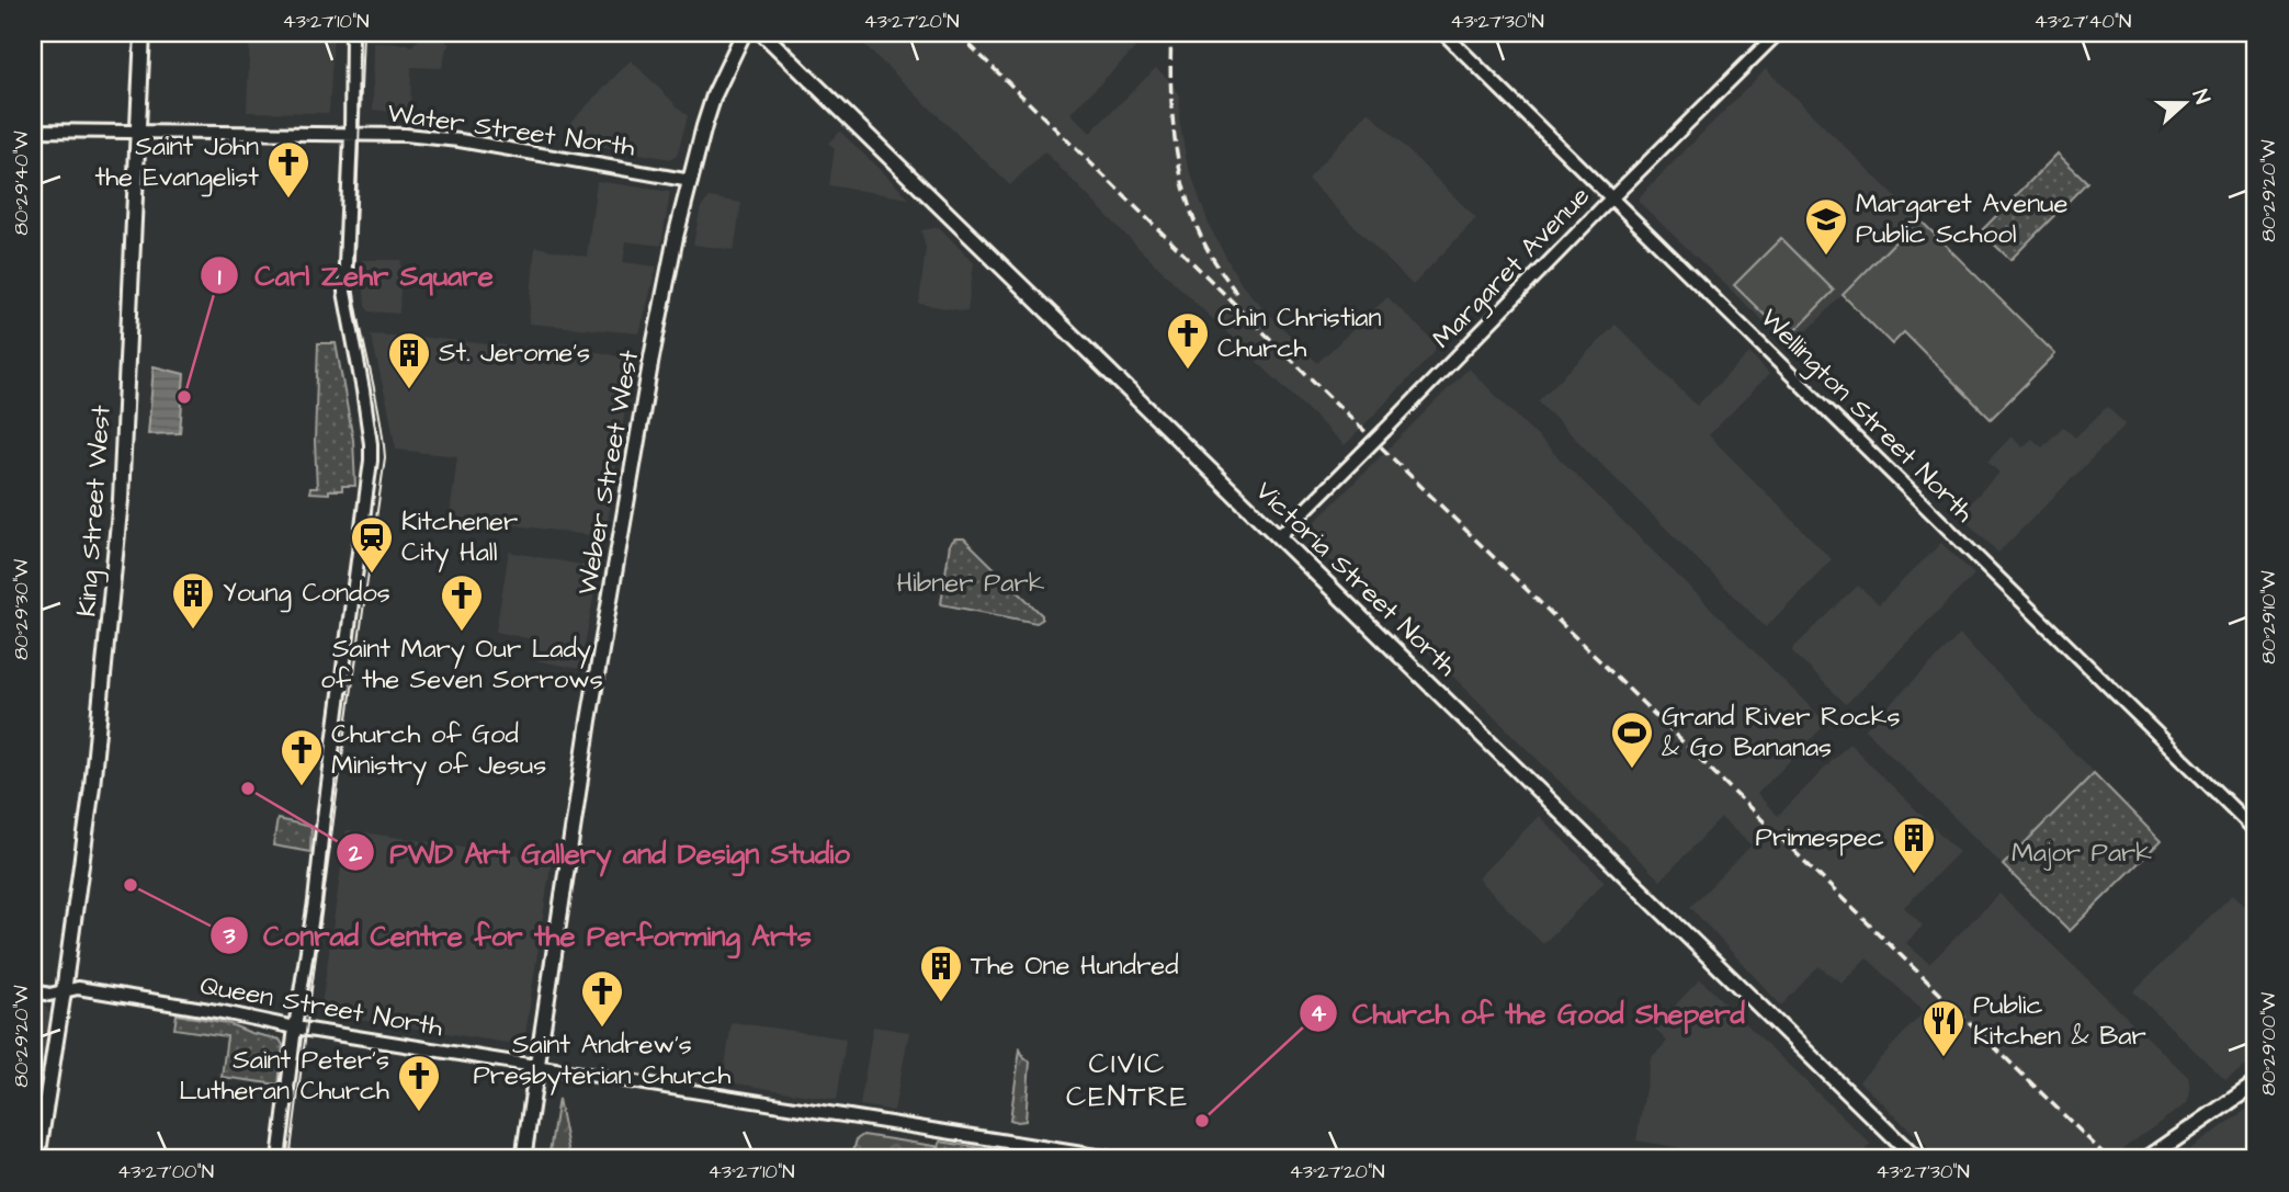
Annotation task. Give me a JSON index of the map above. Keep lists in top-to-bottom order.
{
  "streets": {
    "main road": ["Weber Street West", "King Street West", "Victoria Street North"],
    "street": [
      "Water Street North",
      "Margaret Avenue",
      "Wellington Street North",
      "Queen Street North"
    ]
  },
  "crossings": [
    ["Water Street North", "Weber Street West"],
    ["Water Street North", "King Street West"],
    ["Margaret Avenue", "Wellington Street North"],
    ["Margaret Avenue", "Victoria Street North"],
    ["Weber Street West", "Queen Street North"],
    ["King Street West", "Queen Street North"]
  ],
  "districts": ["CIVIC CENTRE"],
  "parks": ["Hibner Park", "Major Park"],
  "places": {
    "church": [
      "Saint John the Evangelist",
      "Chin Christian Church",
      "Saint Mary Our Lady of the Seven Sorrows",
      "Church of God Ministry of Jesus",
      "Saint Andrew's Presbyterian Church",
      "Saint Peter's Lutheran Church"
    ],
    "school or university": ["Margaret Avenue Public School"],
    "building": [
      "St. Jerome's",
      "Young Condos",
      "Primespec",
      "The One Hundred"
    ],
    "other": [
      "Carl Zehr Square",
      "PWD Art Gallery and Design Studio",
      "Conrad Centre for the Performing Arts",
      "Church of the Good Sheperd"
    ],
    "station": ["Kitchener City Hall"],
    "sports": ["Grand River Rocks & Go Bananas"],
    "restaurant": ["Public Kitchen & Bar"]
  },
  "north": "right",
  "coordinates": [
    "43°27'10\"N",
    "43°27'20\"N",
    "43°27'30\"N",
    "43°27'40\"N",
    "80°29'40\"W",
    "80°29'20\"W",
    "80°29'30\"W",
    "80°29'10\"W",
    "80°29'00\"W",
    "43°27'00\"N"
  ]
}
